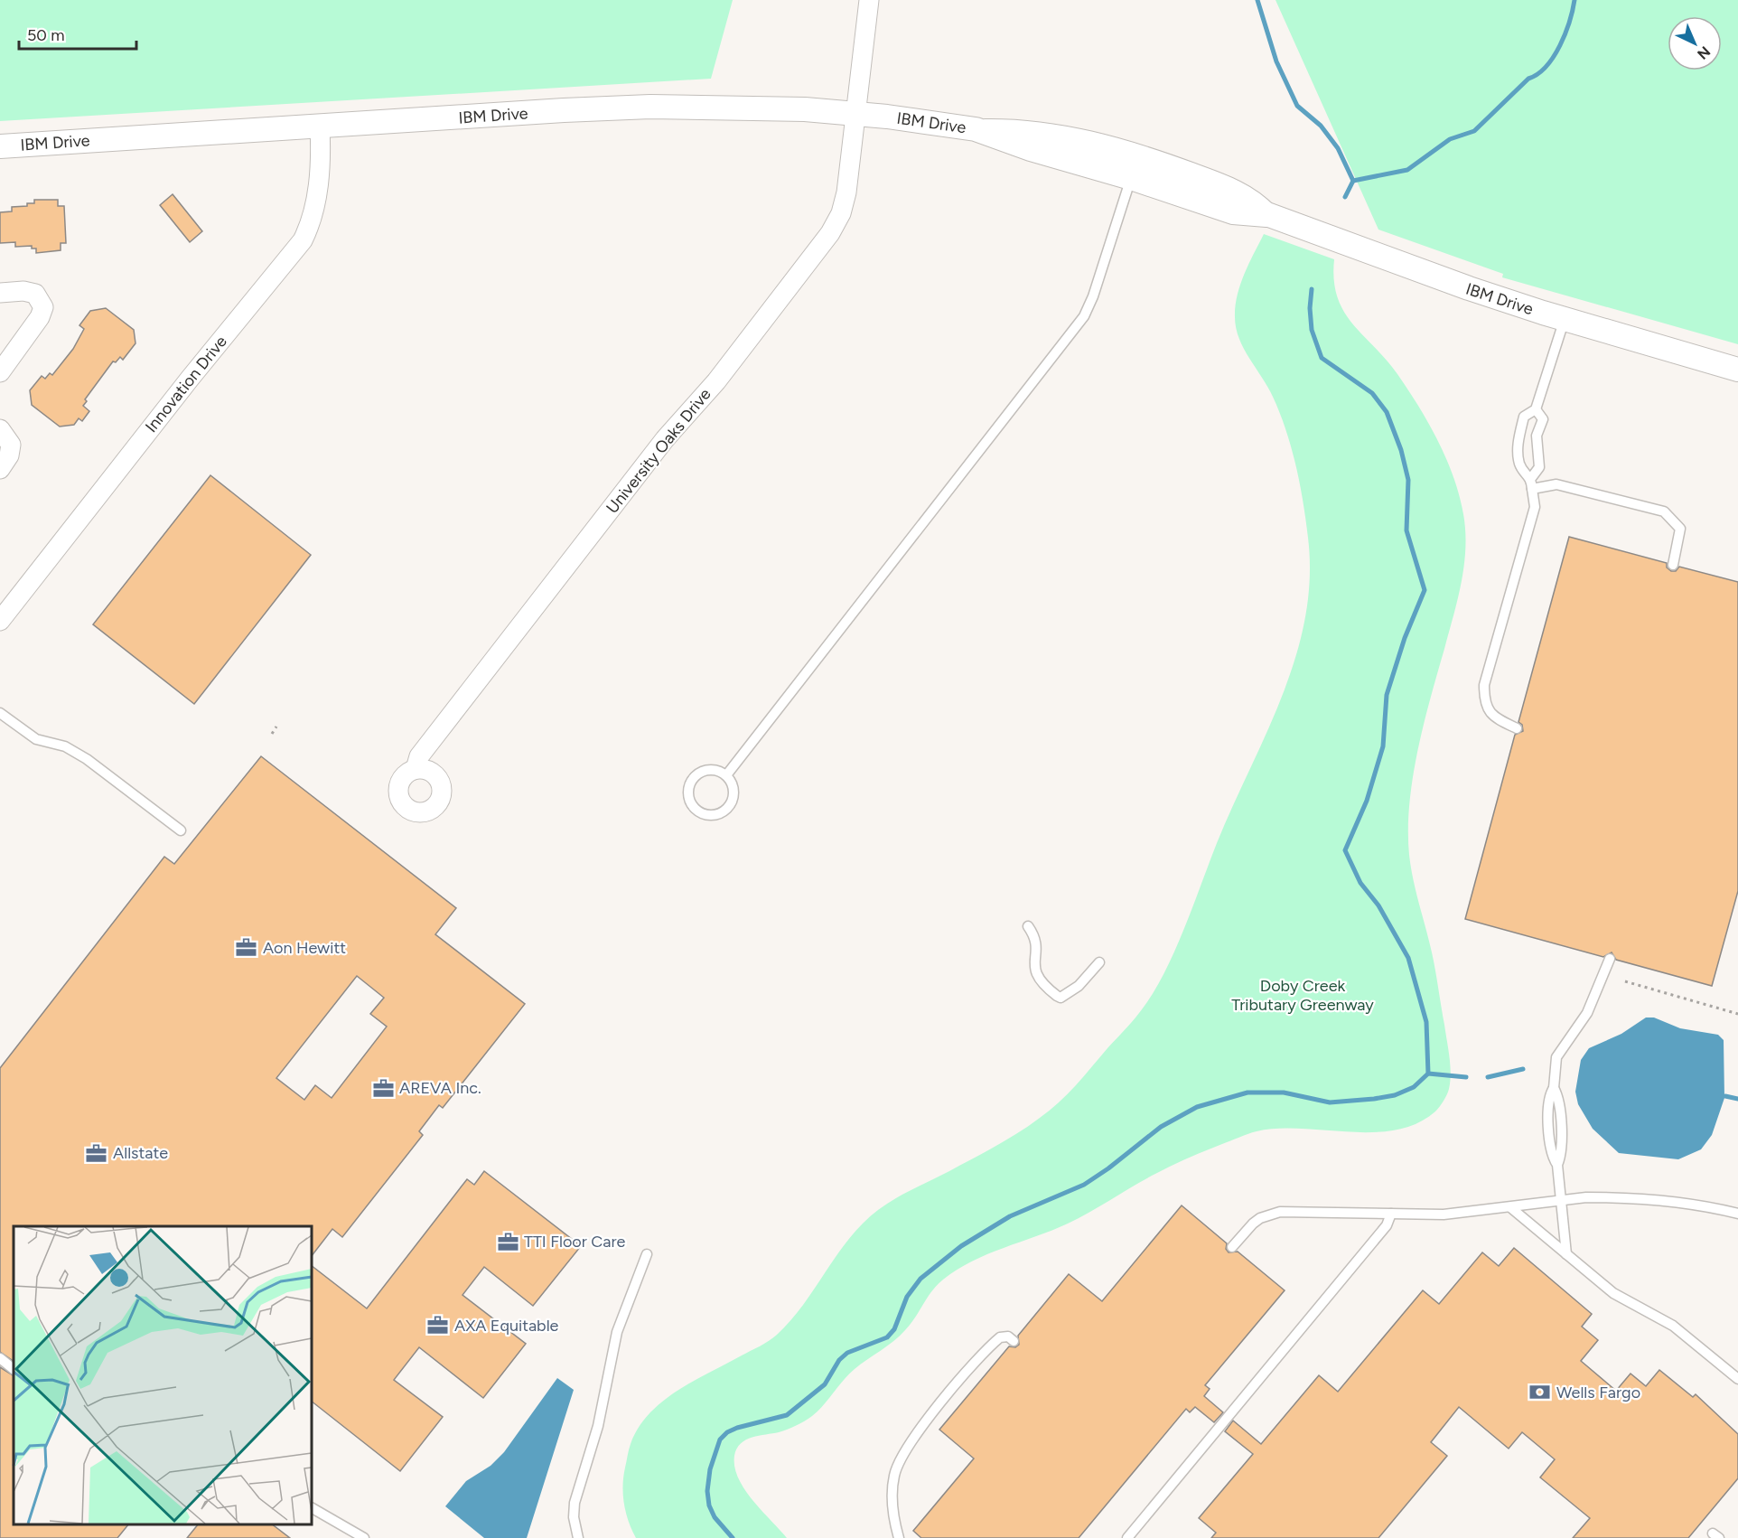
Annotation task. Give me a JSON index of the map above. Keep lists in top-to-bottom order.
{
  "streets": {
    "street": ["IBM Drive", "Innovation Drive", "University Oaks Drive"]
  },
  "crossings": [
    ["IBM Drive", "Innovation Drive"],
    ["IBM Drive", "University Oaks Drive"]
  ],
  "parks": ["Doby Creek Tributary Greenway"],
  "places": {
    "office": [
      "Aon Hewitt",
      "AREVA Inc.",
      "Allstate",
      "TTI Floor Care",
      "AXA Equitable"
    ],
    "bank": ["Wells Fargo"]
  },
  "scale_bar": "50 m",
  "north": "bottom right"
}
